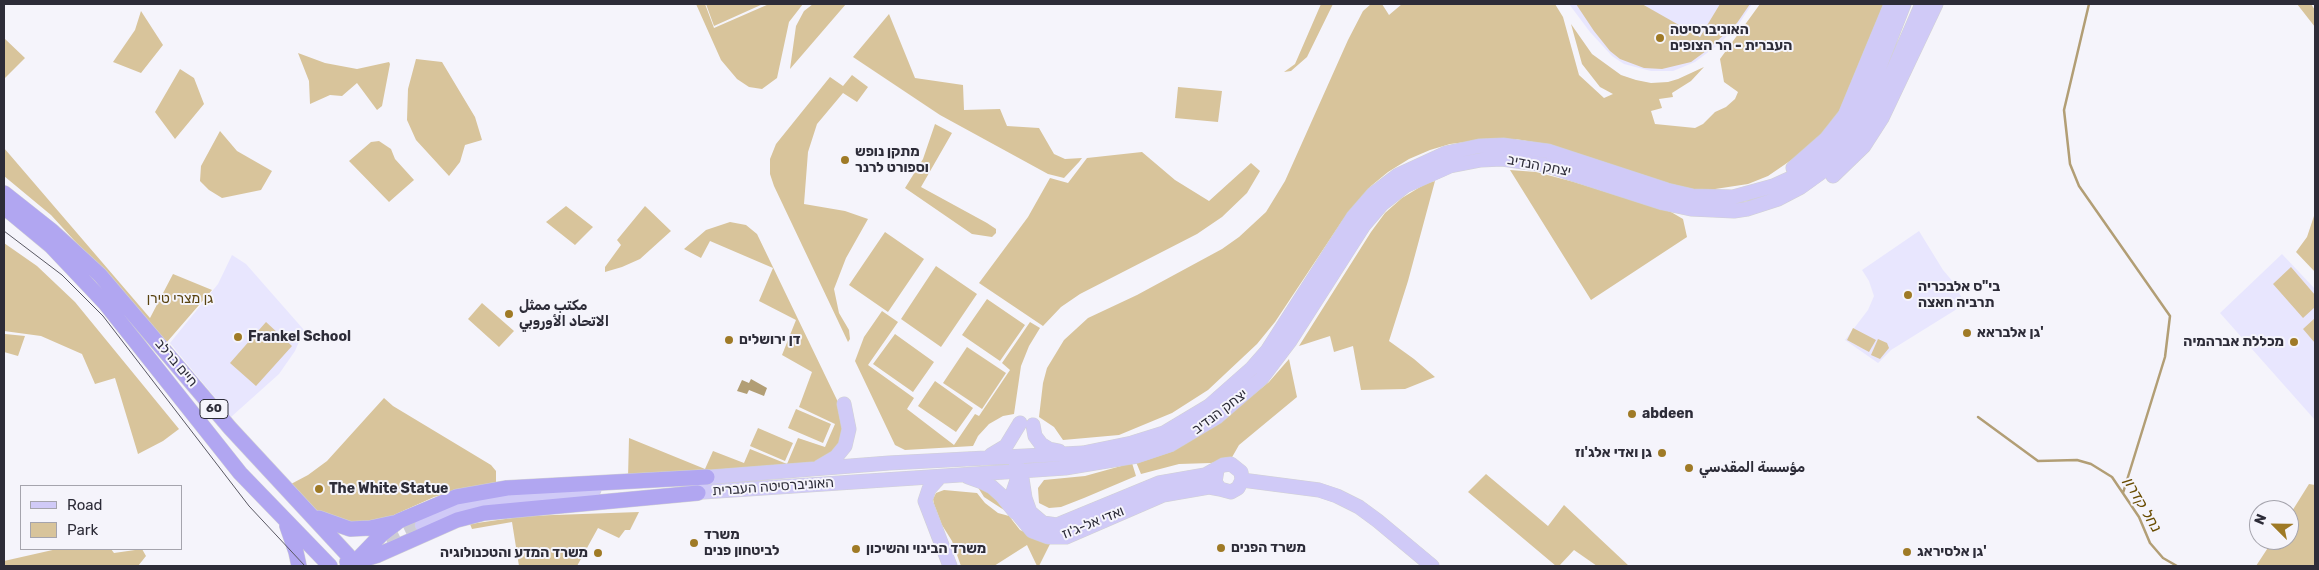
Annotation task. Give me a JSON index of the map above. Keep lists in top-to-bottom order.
{
  "streets": {
    "highway": ["חיים ברלב", "60"],
    "main road": ["יצחק הנדיב", "האוניברסיטה העברית", "ואדי אל-ג'וז"]
  },
  "crossings": [
    ["יצחק הנדיב", "האוניברסיטה העברית"],
    ["יצחק הנדיב", "ואדי אל-ג'וז"],
    ["האוניברסיטה העברית", "ואדי אל-ג'וז"]
  ],
  "water": ["נחל קדרון"],
  "parks": ["גן מצרי טירן"],
  "places": [
    "האוניברסיטה העברית - הר הצופים",
    "מתקן נופש וספורט לרנר",
    "בי\"ס אלבכריה תרביה חאצה",
    "مكتب ممثل الاتحاد الأوروبي",
    "גן אלבראא'",
    "Frankel School",
    "דן ירושלים",
    "מכללת אברהמיה",
    "abdeen",
    "גן ואדי אלג'וז",
    "مؤسسة المقدسي",
    "The White Statue",
    "משרד לביטחון פנים",
    "משרד הפנים",
    "משרד הבינוי והשיכון",
    "גן אלסיראג'",
    "משרד המדע והטכנולוגיה"
  ],
  "legend": ["Road", "Park"],
  "north": "top left"
}
